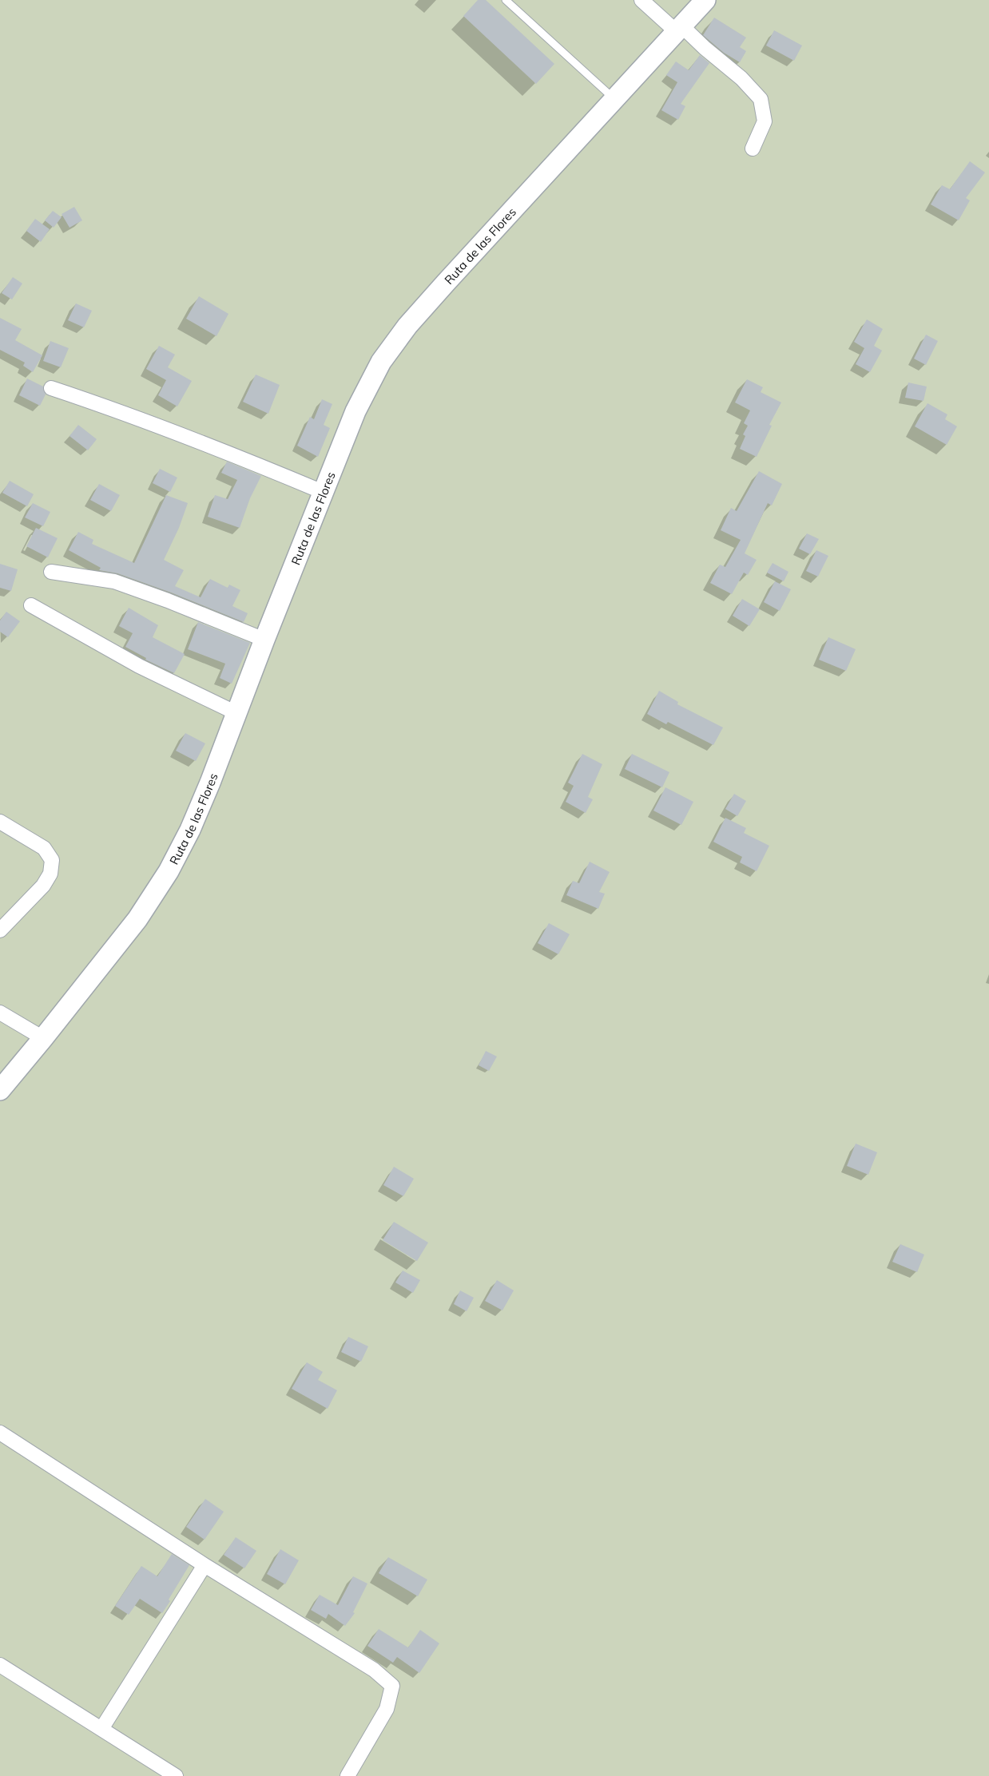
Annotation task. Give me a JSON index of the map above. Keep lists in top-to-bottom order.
{
  "streets": {
    "main road": ["Ruta de las Flores"]
  }
}
